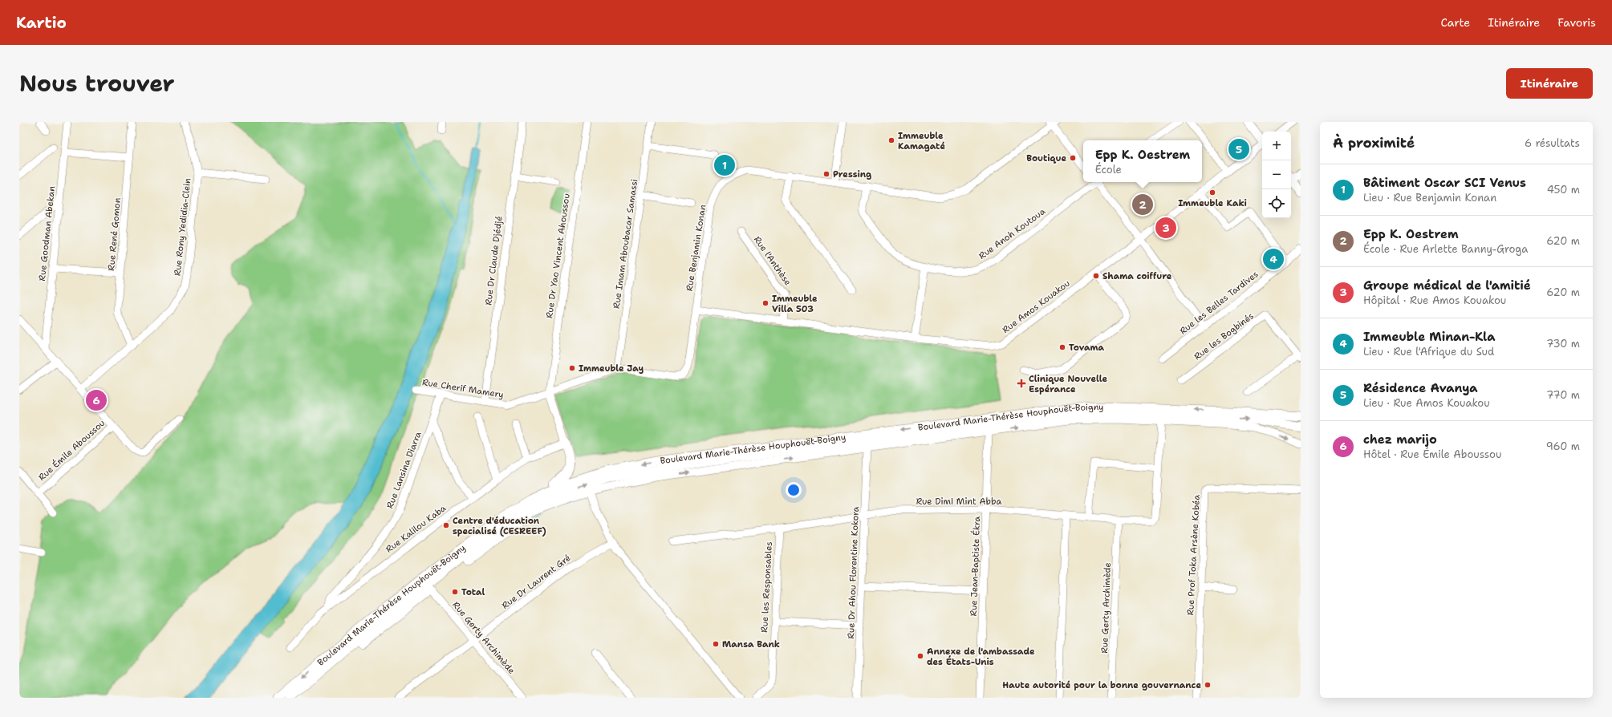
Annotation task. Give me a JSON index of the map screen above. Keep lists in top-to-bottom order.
{
  "streets": {
    "main road": ["Boulevard Marie-Thérèse Houphouët-Boigny"],
    "street": [
      "Rue Rony Yedidia-Clein",
      "Rue Goodman Abekan",
      "Rue Anoh Koutoua",
      "Rue René Gomon",
      "Rue Imam Aboubacar Samassi",
      "Rue Benjamin Konan",
      "Rue Dr Yao Vincent Ahoussou",
      "Rue Dr Claude Djédjé",
      "Rue l'Anthèse",
      "Rue les Belles Tardives",
      "Rue Amos Kouakou",
      "Rue les Bogbinés",
      "Rue Cherif Mamery",
      "Rue Émile Aboussou",
      "Rue Lansina Diarra",
      "Rue Dimi Mint Abba",
      "Rue Kalilou Kaba",
      "Rue Prof Toka Arsène Kobéa",
      "Rue Jean-Baptiste Ékra",
      "Rue Dr Ahou Florentine Kokora",
      "Rue Dr Laurent Gré",
      "Rue les Responsables",
      "Rue Gerty Archimède"
    ]
  },
  "crossings": [
    ["Rue Rony Yedidia-Clein", "Rue René Gomon"],
    ["Rue Rony Yedidia-Clein", "Rue Émile Aboussou"],
    ["Rue Goodman Abekan", "Rue Émile Aboussou"],
    ["Rue Anoh Koutoua", "Rue Benjamin Konan"],
    ["Rue Imam Aboubacar Samassi", "Rue Cherif Mamery"],
    ["Rue Benjamin Konan", "Rue Amos Kouakou"],
    ["Rue Benjamin Konan", "Rue Cherif Mamery"],
    ["Rue Dr Yao Vincent Ahoussou", "Rue Cherif Mamery"],
    ["Rue Dr Claude Djédjé", "Rue Cherif Mamery"],
    ["Rue l'Anthèse", "Rue Amos Kouakou"],
    ["Rue Amos Kouakou", "Rue Cherif Mamery"],
    ["Rue Cherif Mamery", "Rue Lansina Diarra"],
    ["Rue Lansina Diarra", "Rue Kalilou Kaba"],
    ["Rue Dimi Mint Abba", "Rue Jean-Baptiste Ékra"],
    ["Rue Dimi Mint Abba", "Rue Dr Ahou Florentine Kokora"],
    ["Rue Dimi Mint Abba", "Rue les Responsables"],
    ["Rue Dimi Mint Abba", "Rue Gerty Archimède"],
    ["Rue Dr Laurent Gré", "Rue Gerty Archimède"]
  ],
  "places": {
    "other": [
      "Immeuble Kamagaté",
      "Boutique",
      "Pressing",
      "Immeuble Kaki",
      "Shama coiffure",
      "Immeuble Villa 503",
      "Tovama",
      "Immeuble Jay",
      "Centre d'éducation specialisé (CESREEF)",
      "Total",
      "Mansa Bank",
      "Annexe de l'ambassade des États-Unis",
      "Haute autorité pour la bonne gouvernance"
    ],
    "health": ["Clinique Nouvelle Espérance"]
  },
  "page": {
    "header": "Kartio",
    "nav": ["Carte", "Itinéraire", "Favoris"],
    "title": "Nous trouver",
    "buttons": "Itinéraire",
    "heading": ["À proximité", "6 résultats"],
    "map_buttons": ["+", "−"],
    "pins": [
      "5",
      "1",
      "2",
      "3",
      "4",
      "6"
    ],
    "popup": ["Epp K. Oestrem", "École"],
    "list": [
      {
        "mark": "1",
        "name": "Bâtiment Oscar SCI Venus",
        "note": "Lieu · Rue Benjamin Konan",
        "value": "450 m"
      },
      {
        "mark": "2",
        "name": "Epp K. Oestrem",
        "note": "École · Rue Arlette Banny-Groga",
        "value": "620 m"
      },
      {
        "mark": "3",
        "name": "Groupe médical de l'amitié",
        "note": "Hôpital · Rue Amos Kouakou",
        "value": "620 m"
      },
      {
        "mark": "4",
        "name": "Immeuble Minan-Kla",
        "note": "Lieu · Rue l'Afrique du Sud",
        "value": "730 m"
      },
      {
        "mark": "5",
        "name": "Résidence Avanya",
        "note": "Lieu · Rue Amos Kouakou",
        "value": "770 m"
      },
      {
        "mark": "6",
        "name": "chez marijo",
        "note": "Hôtel · Rue Émile Aboussou",
        "value": "960 m"
      }
    ]
  }
}
